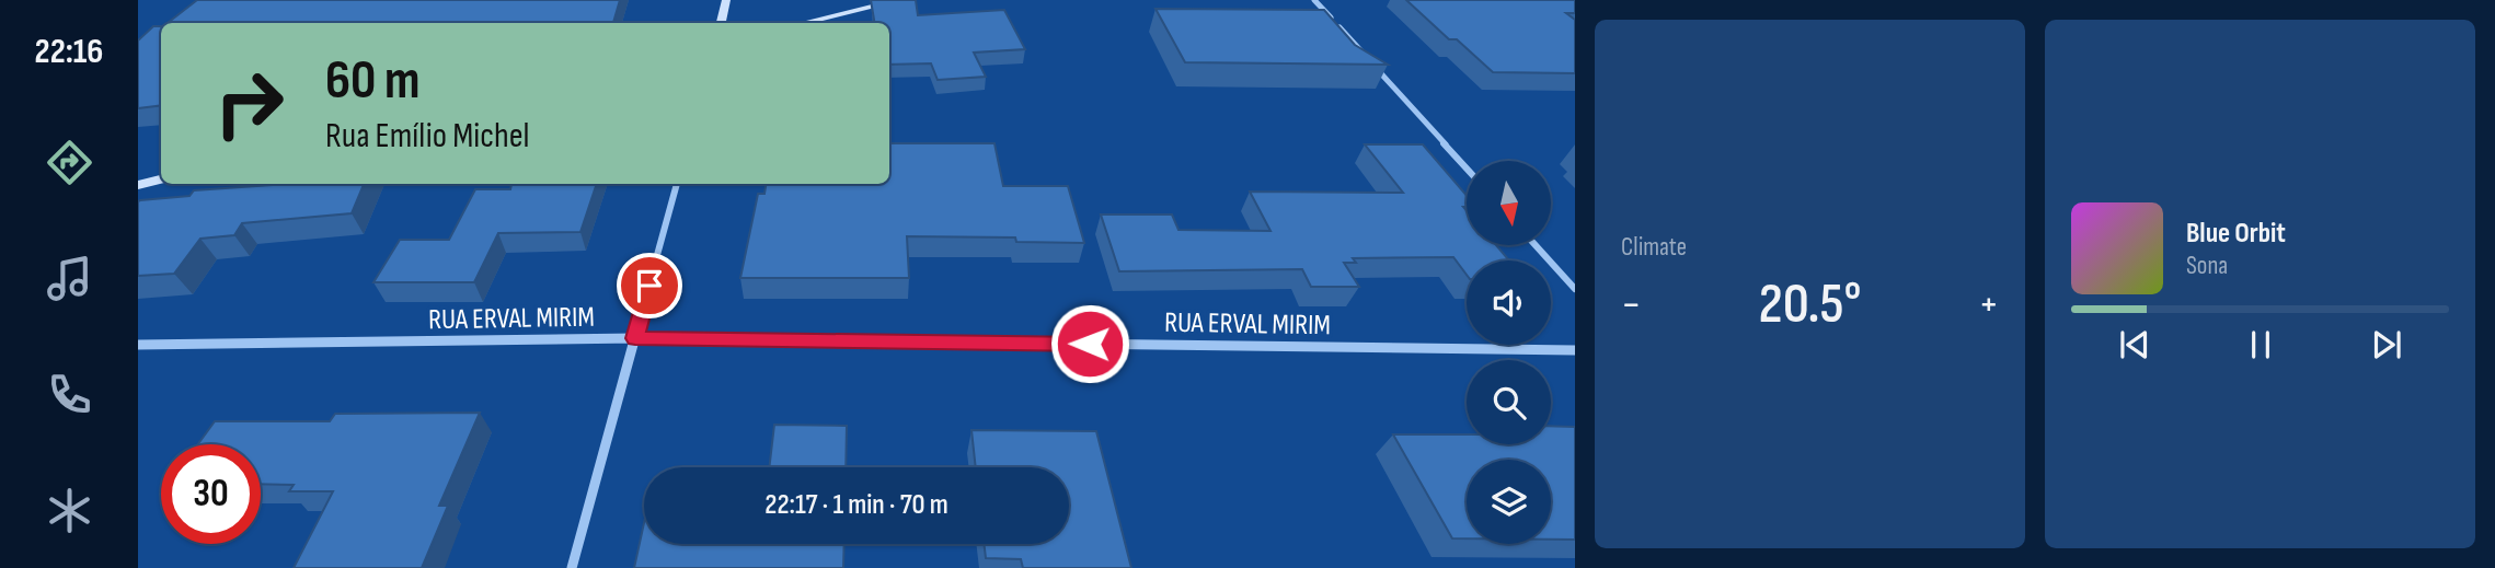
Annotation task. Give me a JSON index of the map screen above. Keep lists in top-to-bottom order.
{
  "streets": {
    "street": ["RUA ERVAL MIRIM"]
  },
  "north": "bottom",
  "page": {
    "tabs": "22:16",
    "tile": "Climate",
    "turn": ["60 m", "Rua Emílio Michel"],
    "song": ["Blue Orbit", "Sona"],
    "heat": ["−", "20.5°", "+"],
    "limit": "30",
    "trip": "22:17 · 1 min · 70 m"
  }
}
